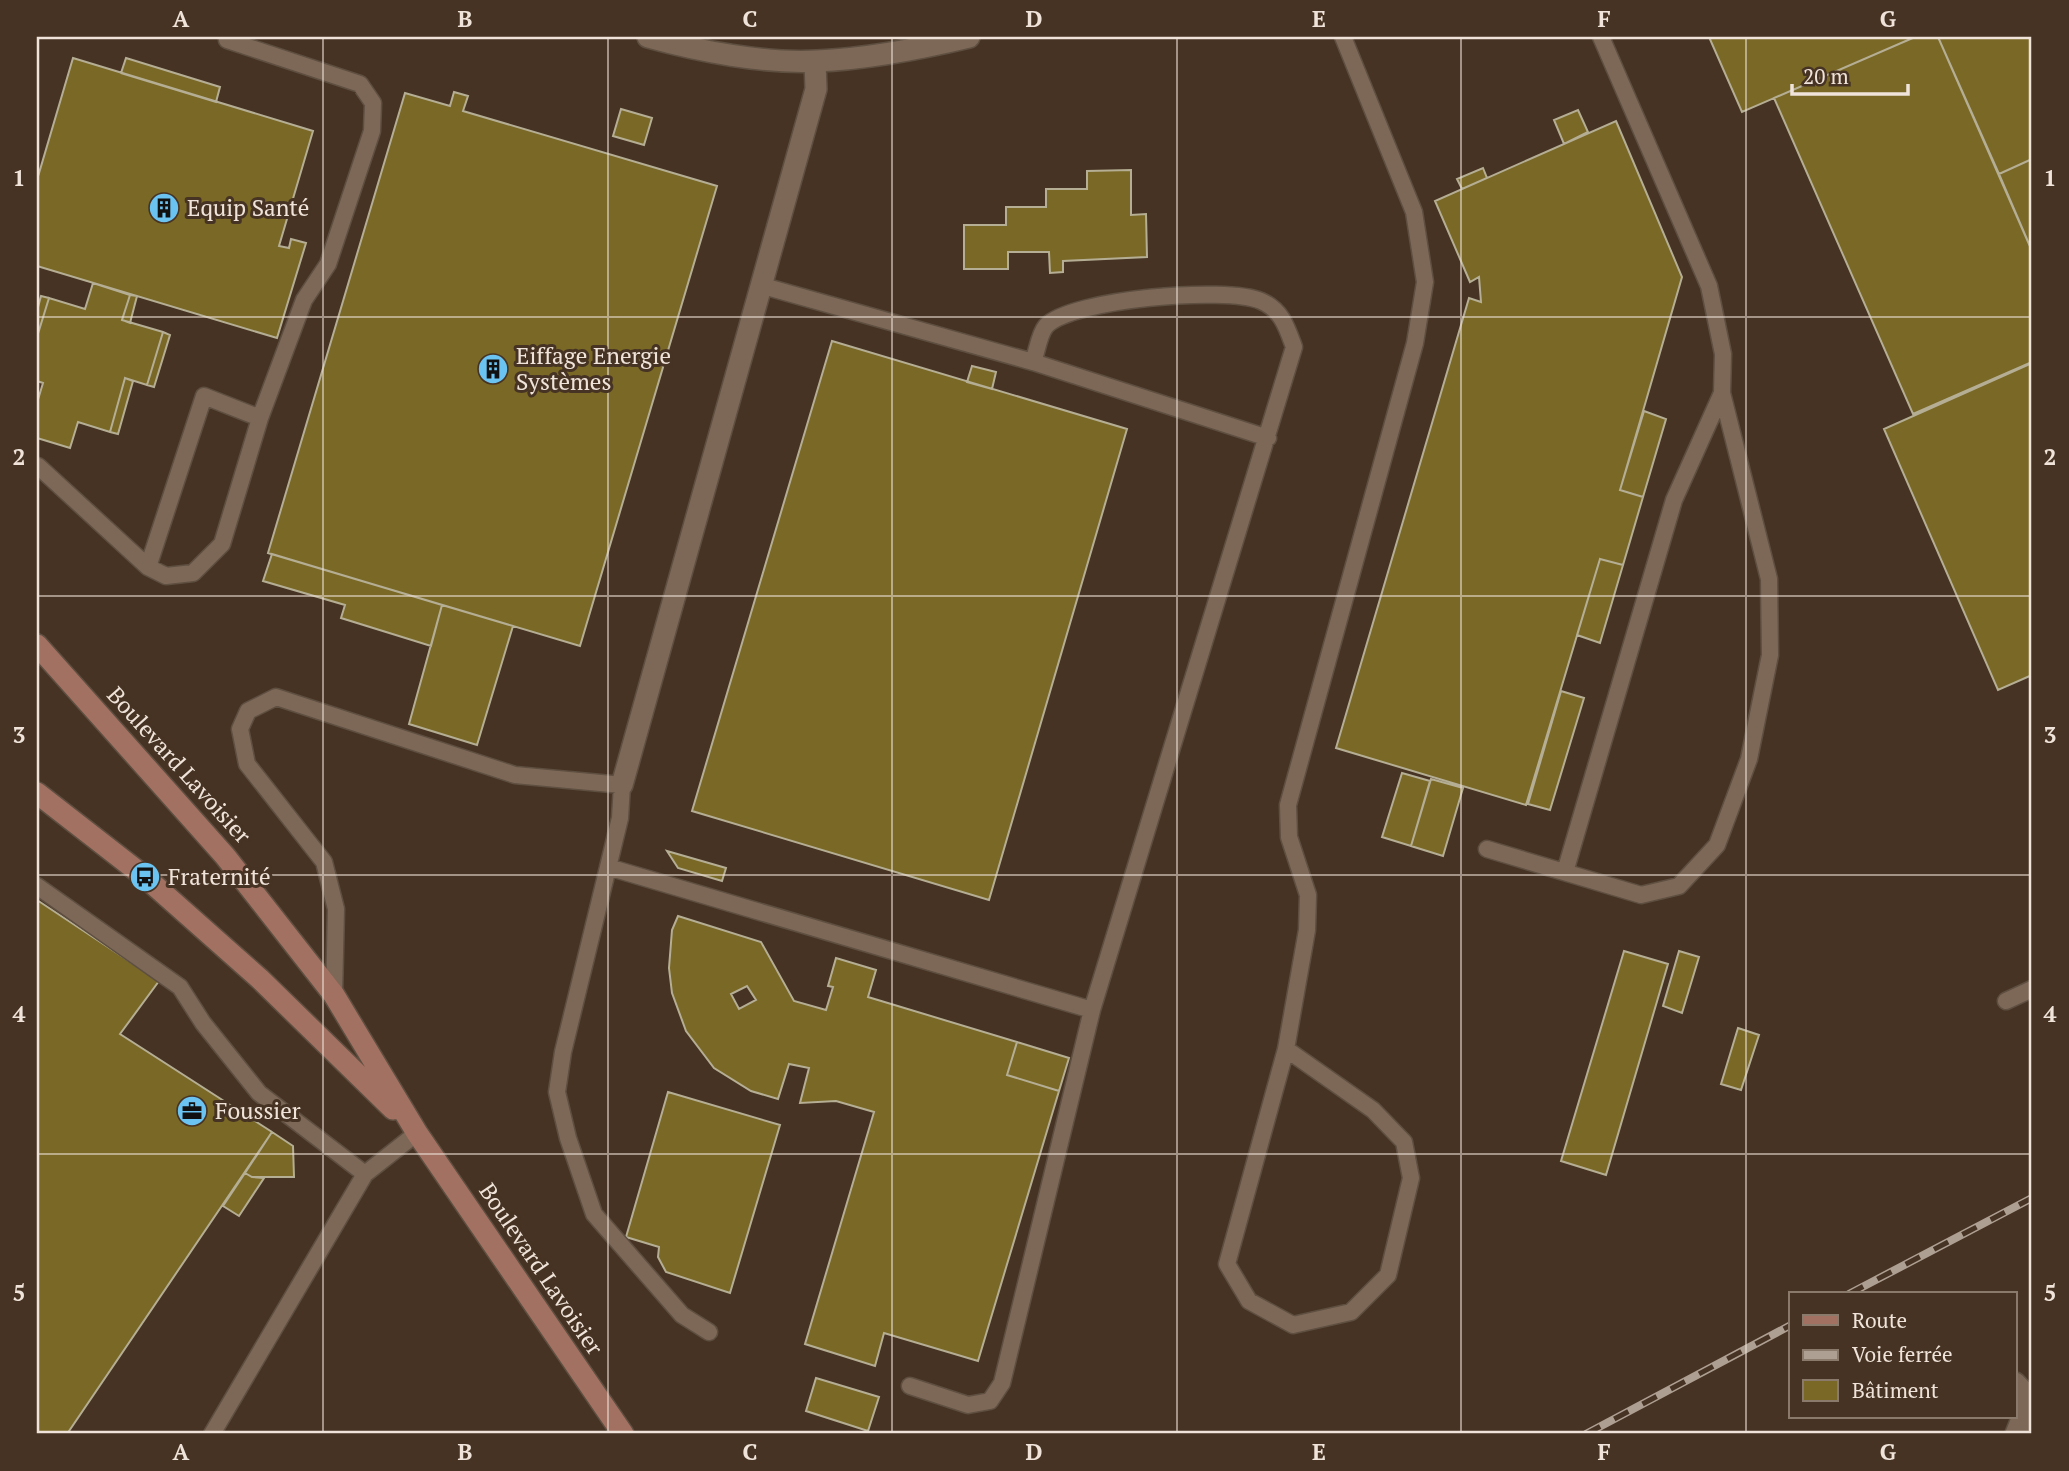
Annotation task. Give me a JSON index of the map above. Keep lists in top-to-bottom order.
{
  "streets": {
    "main road": ["Boulevard Lavoisier"]
  },
  "places": {
    "building": ["Equip Santé", "Eiffage Energie Systèmes"],
    "bus stop": ["Fraternité"],
    "office": ["Foussier"]
  },
  "legend": ["Route", "Voie ferrée", "Bâtiment"],
  "scale_bar": "20 m",
  "grid": {
    "columns": [
      "A",
      "B",
      "C",
      "D",
      "E",
      "F",
      "G"
    ],
    "rows": [
      "1",
      "2",
      "3",
      "4",
      "5"
    ]
  }
}
